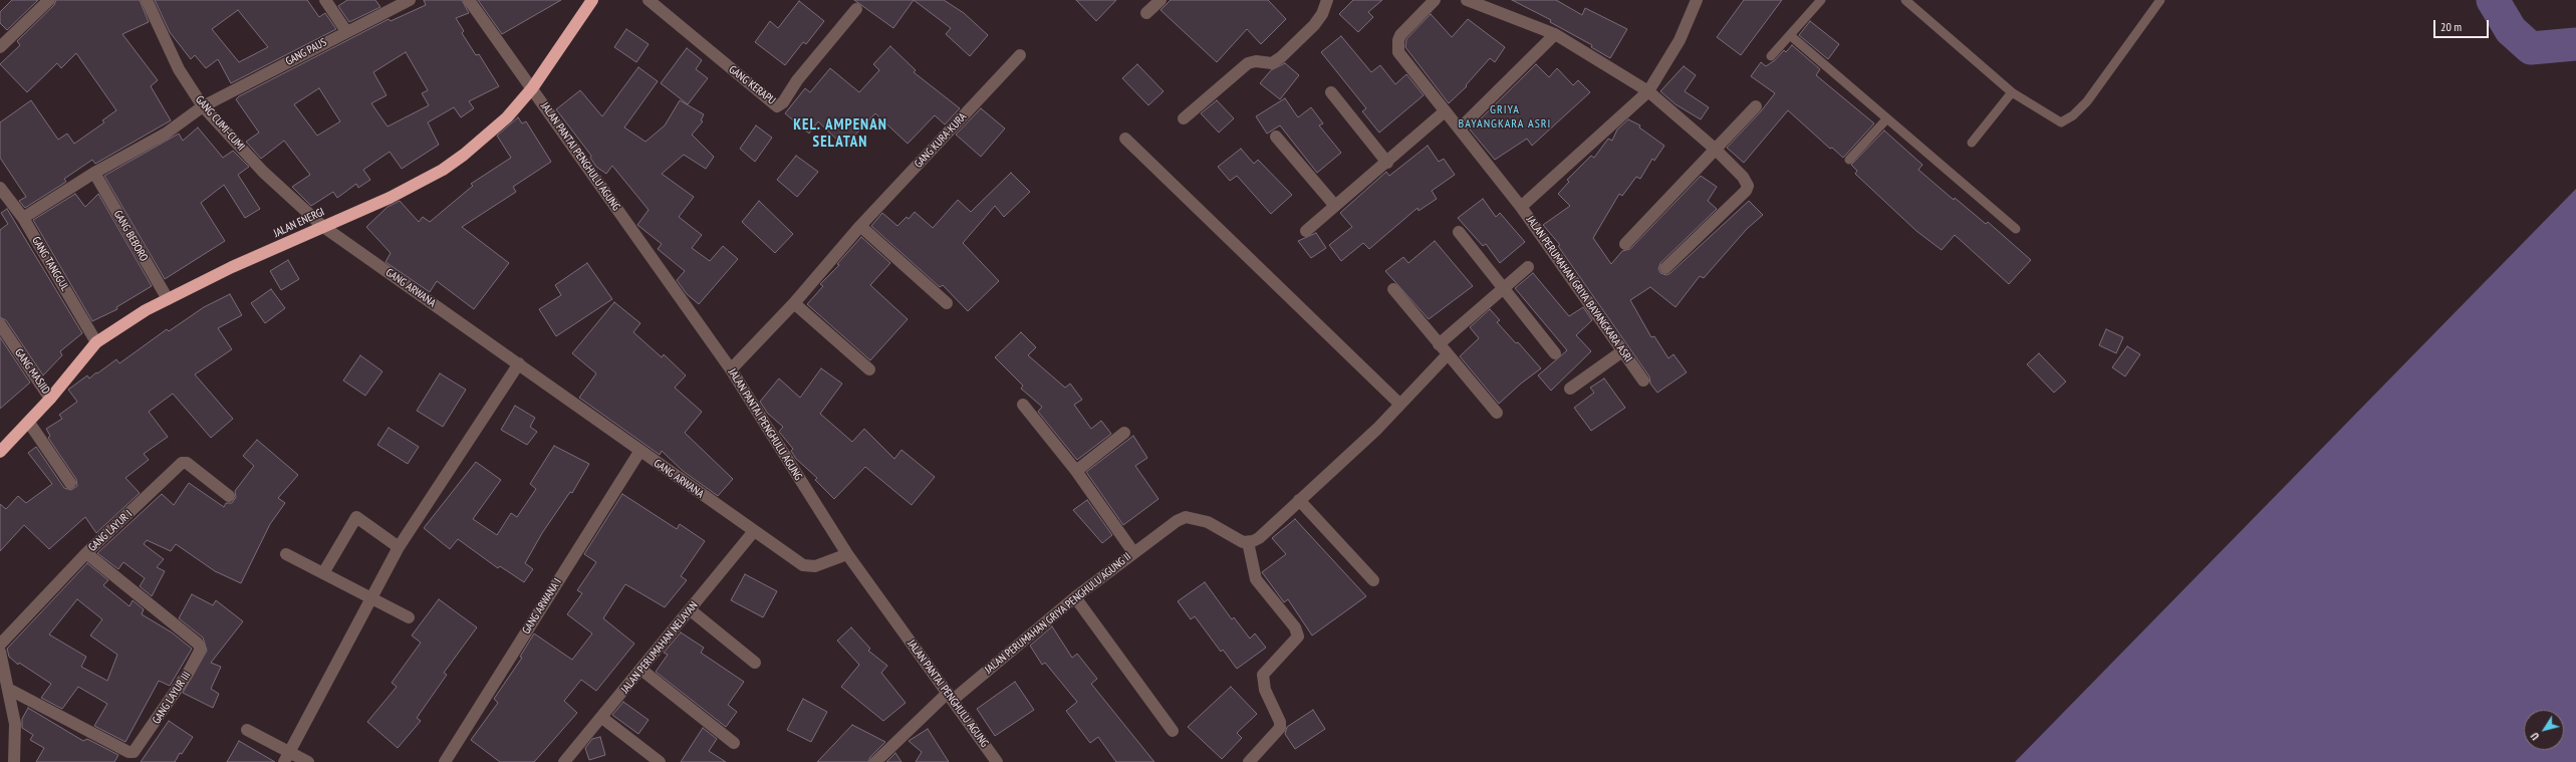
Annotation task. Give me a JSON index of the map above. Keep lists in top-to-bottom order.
{
  "streets": {
    "highway": ["JALAN ENERGI"],
    "street": [
      "GANG PAUS",
      "GANG KERAPU",
      "GANG CUMI-CUMI",
      "GANG KURA-KURA",
      "JALAN PANTAI PENGHULU AGUNG",
      "GANG BEBORO",
      "GANG TANGGUL",
      "GANG ARWANA",
      "JALAN PERUMAHAN GRIYA BAYANGKARA ASRI",
      "GANG MASJID",
      "GANG LAYUR I",
      "GANG ARWANA I",
      "JALAN PERUMAHAN GRIYA PENGHULU AGUNG II",
      "JALAN PERUMAHAN NELAYAN",
      "GANG LAYUR III"
    ]
  },
  "crossings": [
    ["GANG PAUS", "GANG CUMI-CUMI"],
    ["GANG PAUS", "GANG BEBORO"],
    ["GANG PAUS", "GANG TANGGUL"],
    ["GANG CUMI-CUMI", "JALAN ENERGI"],
    ["GANG CUMI-CUMI", "GANG ARWANA"],
    ["GANG KURA-KURA", "JALAN PANTAI PENGHULU AGUNG"],
    ["JALAN PANTAI PENGHULU AGUNG", "JALAN ENERGI"],
    ["JALAN PANTAI PENGHULU AGUNG", "GANG ARWANA"],
    ["JALAN PANTAI PENGHULU AGUNG", "JALAN PERUMAHAN GRIYA PENGHULU AGUNG II"],
    ["JALAN ENERGI", "GANG BEBORO"],
    ["JALAN ENERGI", "GANG TANGGUL"],
    ["JALAN ENERGI", "GANG ARWANA"],
    ["JALAN ENERGI", "GANG MASJID"],
    ["GANG ARWANA", "GANG ARWANA I"],
    ["GANG ARWANA", "JALAN PERUMAHAN NELAYAN"],
    ["GANG LAYUR I", "GANG LAYUR III"]
  ],
  "districts": ["GRIYA BAYANGKARA ASRI", "KEL. AMPENAN SELATAN"],
  "scale_bar": "20 m",
  "north": "bottom left"
}
